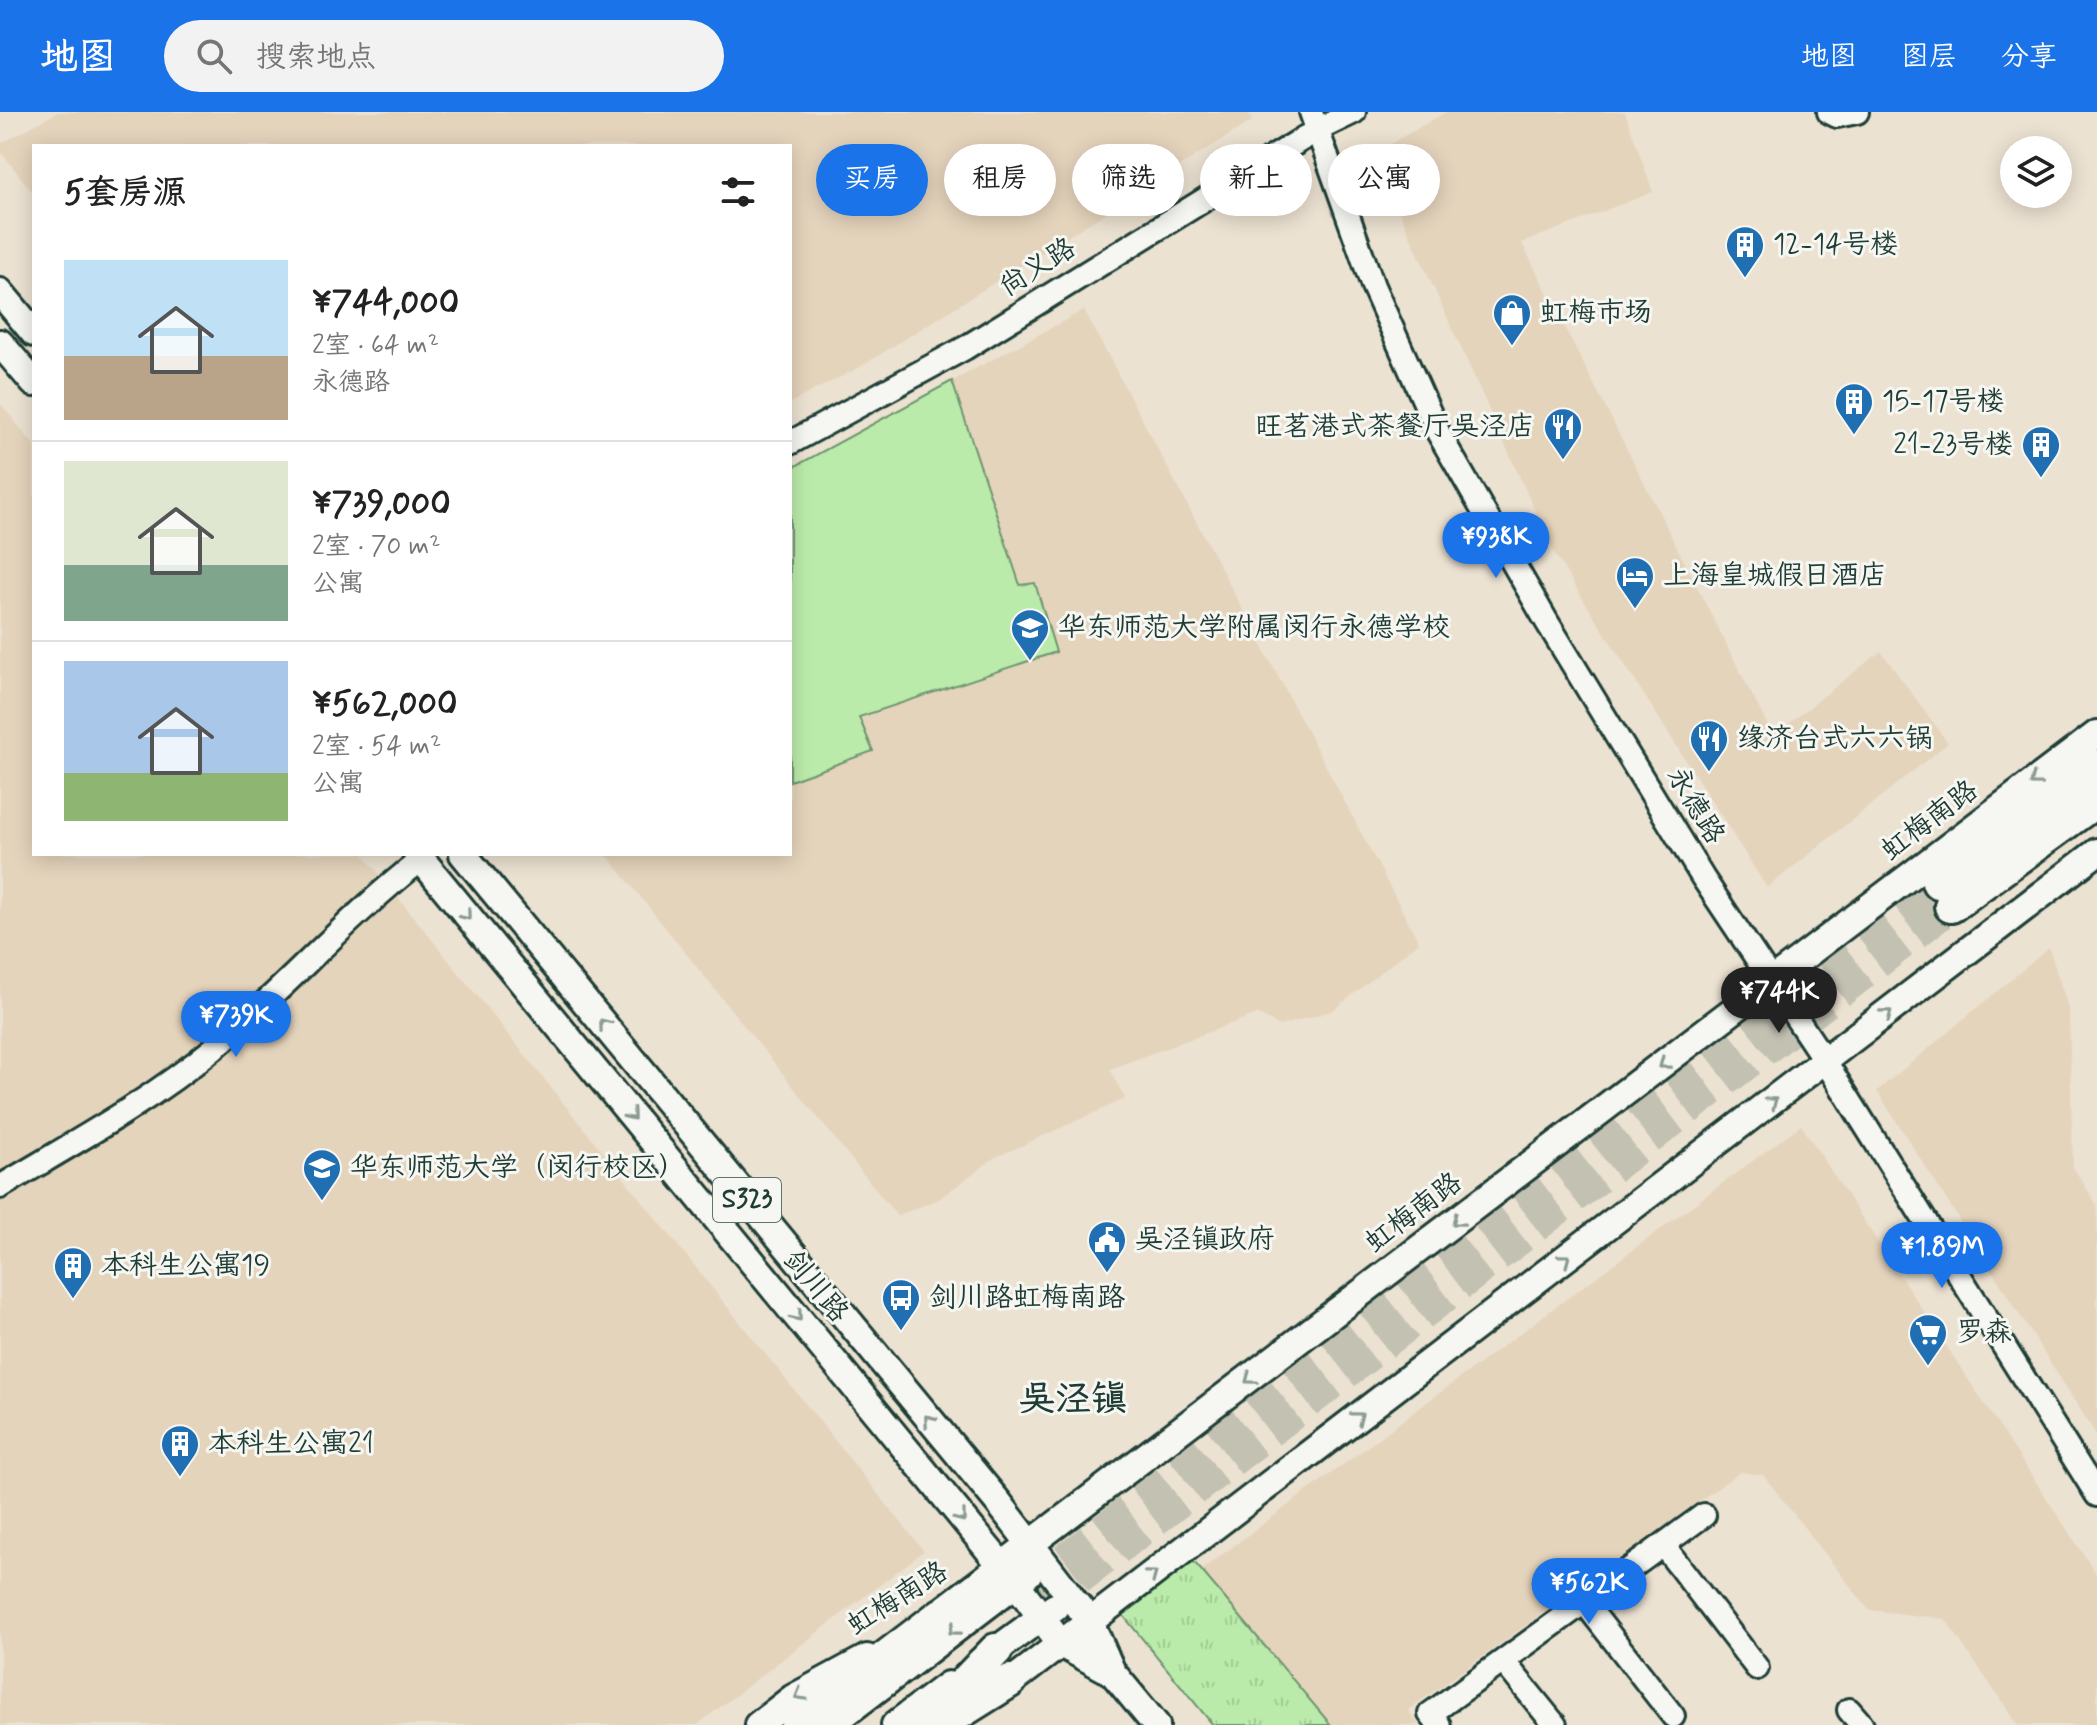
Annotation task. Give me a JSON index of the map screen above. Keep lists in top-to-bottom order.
{
  "streets": {
    "main road": ["虹梅南路", "S323", "剑川路"],
    "street": ["尚义路", "永德路"]
  },
  "crossings": [
    ["尚义路", "永德路"],
    ["永德路", "虹梅南路"],
    ["虹梅南路", "剑川路"]
  ],
  "districts": ["吴泾镇"],
  "places": {
    "building": [
      "12-14号楼",
      "15-17号楼",
      "21-23号楼",
      "本科生公寓19",
      "本科生公寓21"
    ],
    "shop": ["虹梅市场"],
    "restaurant": ["旺茗港式茶餐厅吴泾店", "缘济台式六六锅"],
    "hotel": ["上海皇城假日酒店"],
    "school or university": ["华东师范大学附属闵行永德学校", "华东师范大学（闵行校区）"],
    "public building": ["吴泾镇政府"],
    "bus stop": ["剑川路虹梅南路"],
    "supermarket": ["罗森"]
  },
  "page": {
    "header": "地图",
    "search": "搜索地点",
    "nav": ["地图", "图层", "分享"],
    "chip": [
      "买房",
      "租房",
      "筛选",
      "新上",
      "公寓"
    ],
    "heading": "5套房源",
    "list": [
      {
        "name": "¥744,000",
        "note": "2室 · 64 m² · 永德路"
      },
      {
        "name": "¥739,000",
        "note": "2室 · 70 m² · 公寓"
      },
      {
        "name": "¥562,000",
        "note": "2室 · 54 m² · 公寓"
      }
    ],
    "price": [
      "¥938K",
      "¥744K",
      "¥739K",
      "¥1.89M",
      "¥562K"
    ]
  }
}
